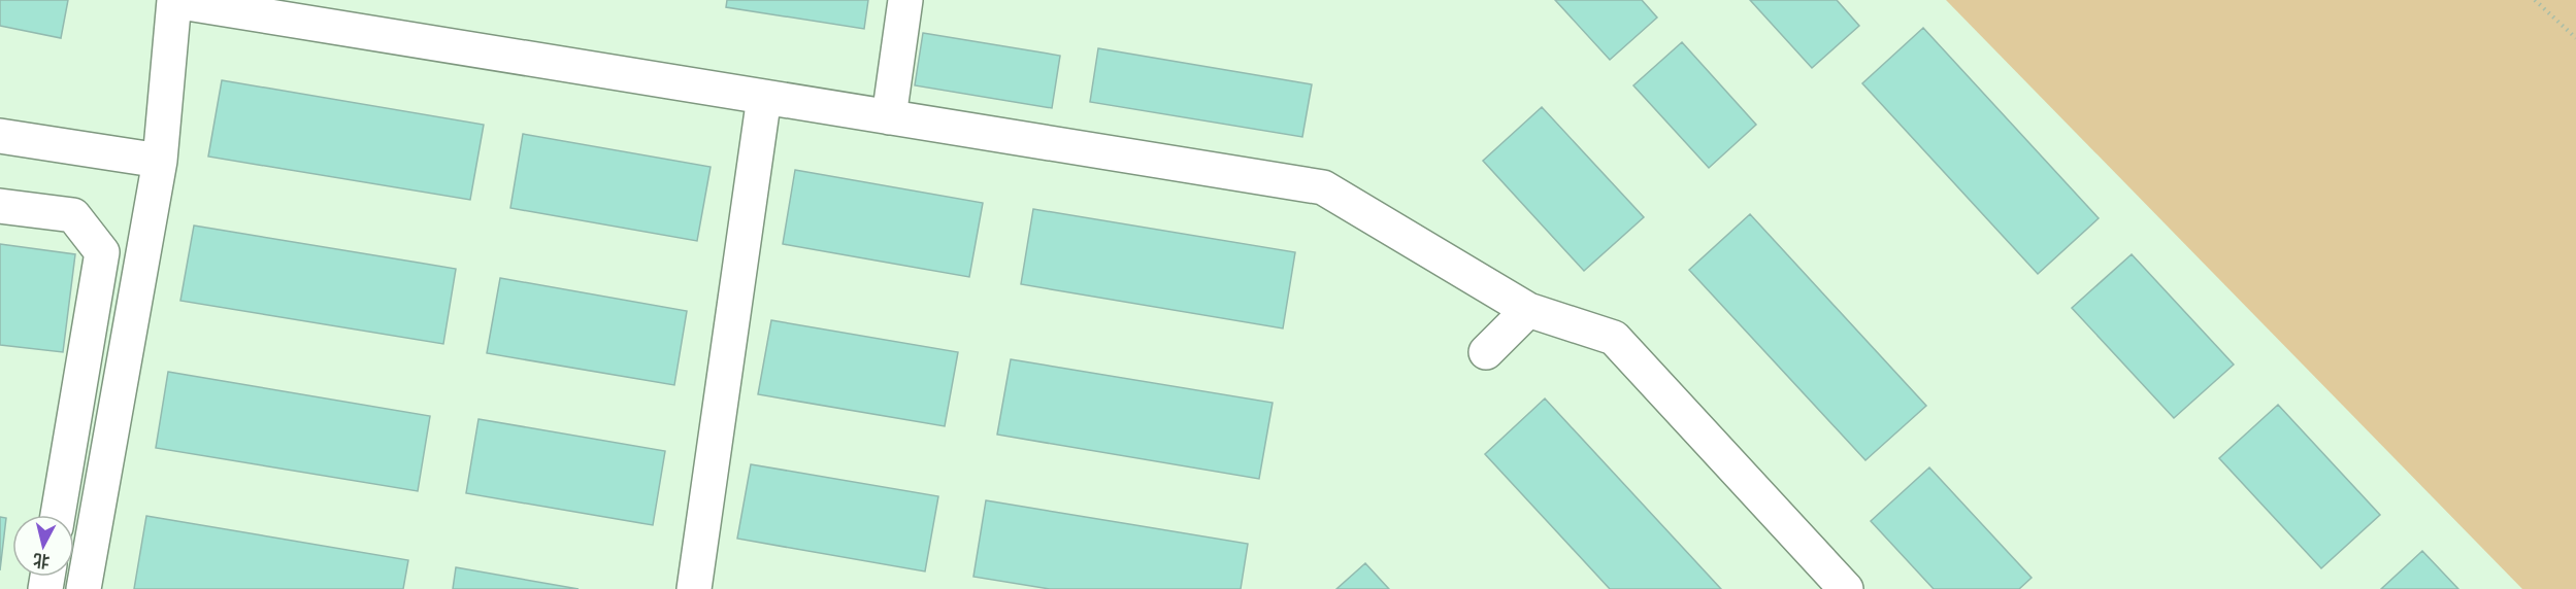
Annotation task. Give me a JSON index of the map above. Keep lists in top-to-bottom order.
{
  "north": "bottom"
}
